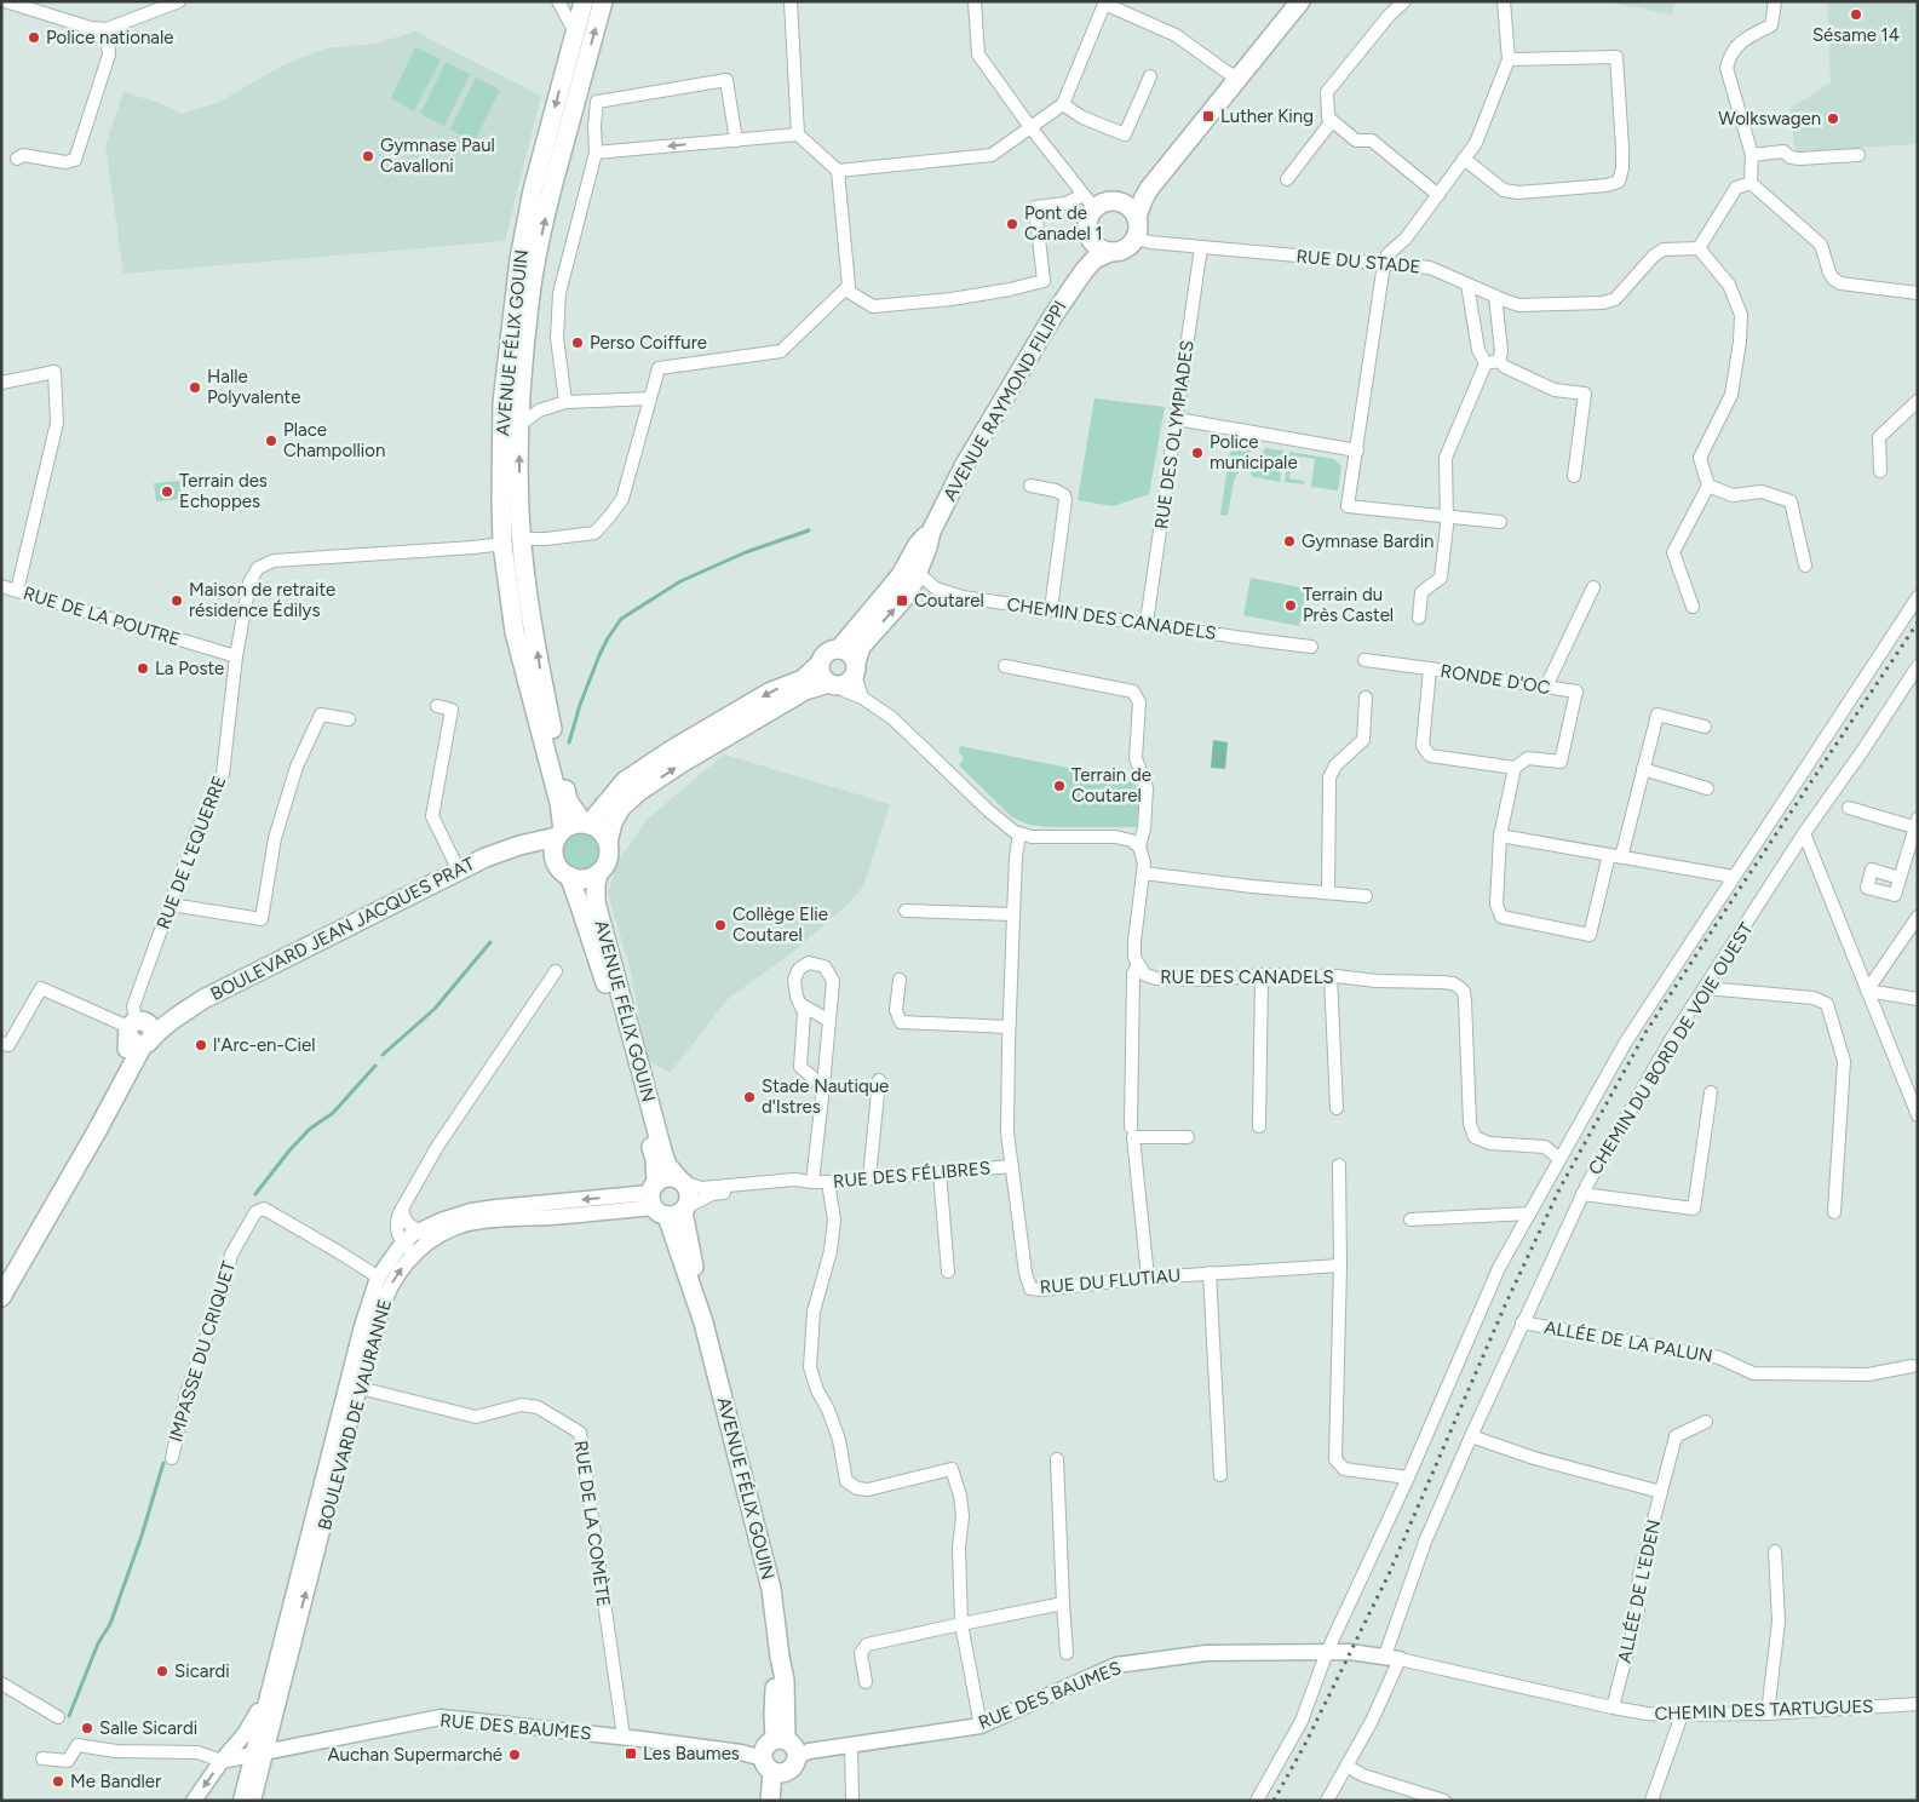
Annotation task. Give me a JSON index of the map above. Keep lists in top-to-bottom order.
{
  "streets": {
    "main road": ["AVENUE FÉLIX GOUIN", "AVENUE RAYMOND FILIPPI", "BOULEVARD JEAN JACQUES PRAT"],
    "street": [
      "RUE DU STADE",
      "RUE DES OLYMPIADES",
      "RUE DE LA POUTRE",
      "CHEMIN DES CANADELS",
      "RONDE D'OC",
      "RUE DE L'EQUERRE",
      "RUE DES CANADELS",
      "CHEMIN DU BORD DE VOIE OUEST",
      "RUE DES FÉLIBRES",
      "RUE DU FLUTIAU",
      "ALLÉE DE LA PALUN",
      "IMPASSE DU CRIQUET",
      "BOULEVARD DE VAURANNE",
      "RUE DE LA COMÈTE",
      "ALLÉE DE L'EDEN",
      "RUE DES BAUMES",
      "CHEMIN DES TARTUGUES"
    ]
  },
  "crossings": [
    ["RUE DU STADE", "AVENUE RAYMOND FILIPPI"],
    ["RUE DU STADE", "RUE DES OLYMPIADES"],
    ["AVENUE FÉLIX GOUIN", "RUE DE L'EQUERRE"],
    ["AVENUE FÉLIX GOUIN", "BOULEVARD JEAN JACQUES PRAT"],
    ["AVENUE FÉLIX GOUIN", "RUE DES FÉLIBRES"],
    ["AVENUE FÉLIX GOUIN", "BOULEVARD DE VAURANNE"],
    ["AVENUE FÉLIX GOUIN", "RUE DES BAUMES"],
    ["AVENUE RAYMOND FILIPPI", "CHEMIN DES CANADELS"],
    ["RUE DES OLYMPIADES", "CHEMIN DES CANADELS"],
    ["RUE DE LA POUTRE", "RUE DE L'EQUERRE"],
    ["RUE DE L'EQUERRE", "BOULEVARD JEAN JACQUES PRAT"],
    ["CHEMIN DU BORD DE VOIE OUEST", "ALLÉE DE LA PALUN"],
    ["CHEMIN DU BORD DE VOIE OUEST", "RUE DES BAUMES"],
    ["CHEMIN DU BORD DE VOIE OUEST", "CHEMIN DES TARTUGUES"],
    ["RUE DES FÉLIBRES", "RUE DU FLUTIAU"],
    ["RUE DES FÉLIBRES", "BOULEVARD DE VAURANNE"],
    ["IMPASSE DU CRIQUET", "BOULEVARD DE VAURANNE"],
    ["BOULEVARD DE VAURANNE", "RUE DE LA COMÈTE"],
    ["BOULEVARD DE VAURANNE", "RUE DES BAUMES"],
    ["RUE DE LA COMÈTE", "RUE DES BAUMES"],
    ["ALLÉE DE L'EDEN", "CHEMIN DES TARTUGUES"],
    ["RUE DES BAUMES", "CHEMIN DES TARTUGUES"]
  ],
  "places": {
    "other": [
      "Sésame 14",
      "Police nationale",
      "Wolkswagen",
      "Gymnase Paul Cavalloni",
      "Pont de Canadel 1",
      "Perso Coiffure",
      "Halle Polyvalente",
      "Place Champollion",
      "Police municipale",
      "Terrain des Echoppes",
      "Gymnase Bardin",
      "Maison de retraite résidence Édilys",
      "Terrain du Près Castel",
      "La Poste",
      "Terrain de Coutarel",
      "Collège Elie Coutarel",
      "l'Arc-en-Ciel",
      "Stade Nautique d'Istres",
      "Sicardi",
      "Salle Sicardi",
      "Auchan Supermarché",
      "Me Bandler"
    ],
    "transit": ["Luther King", "Coutarel", "Les Baumes"]
  }
}
